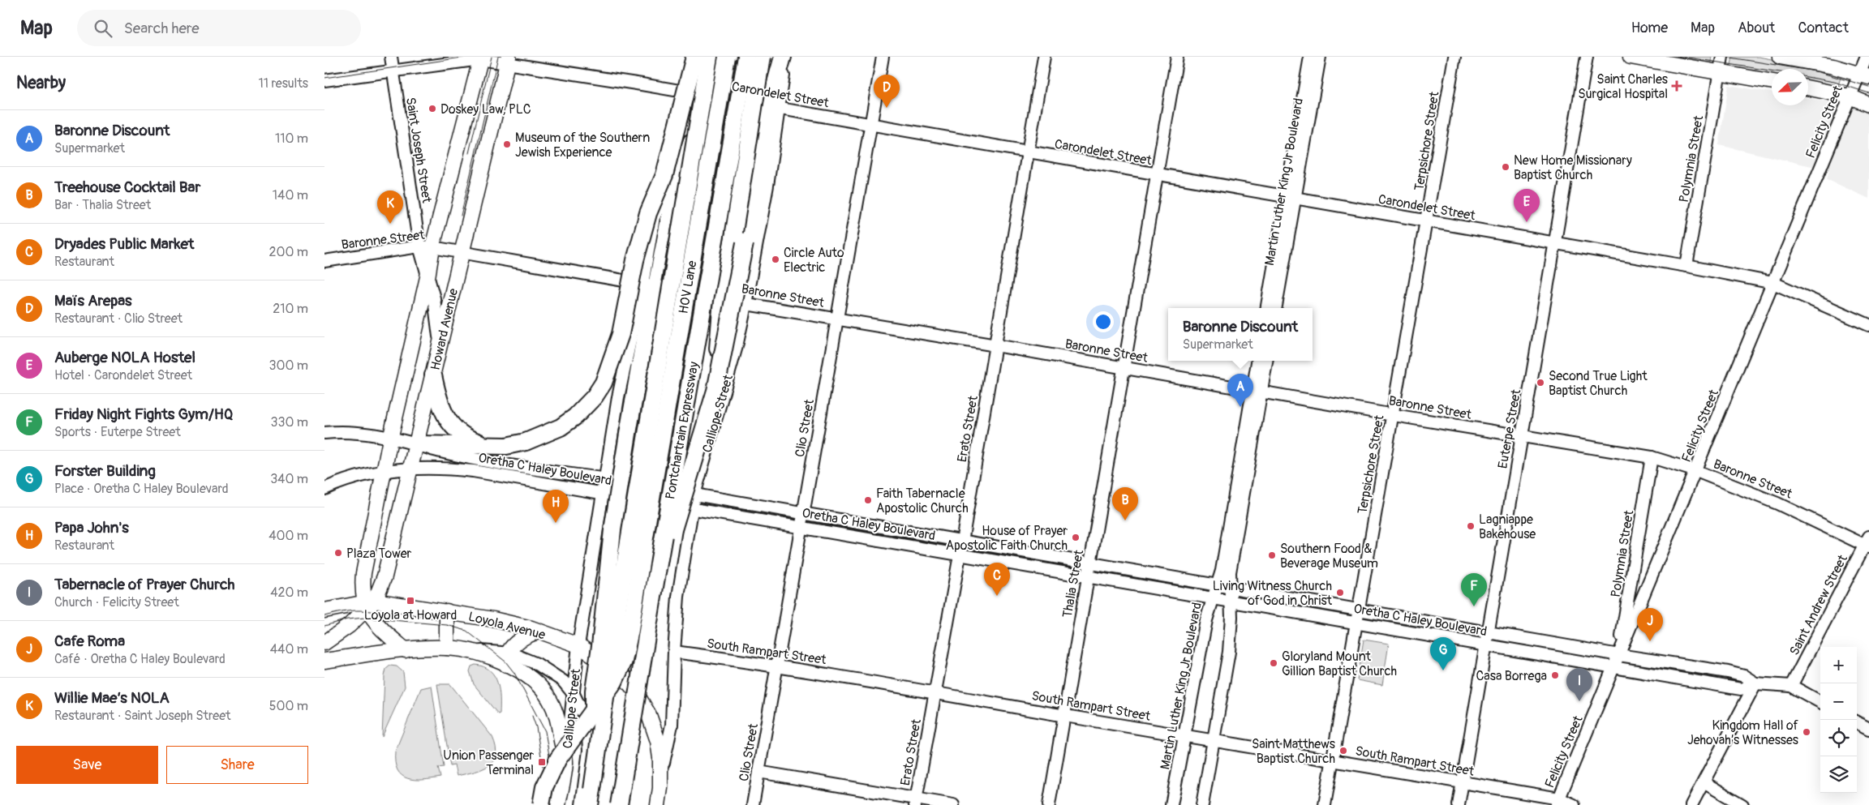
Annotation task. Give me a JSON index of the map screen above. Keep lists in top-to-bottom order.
{
  "streets": {
    "highway": ["HOV Lane", "Pontchartrain Expressway"],
    "main road": ["Howard Avenue", "Calliope Street", "Loyola Avenue"],
    "street": [
      "Carondelet Street",
      "Felicity Street",
      "Terpsichore Street",
      "Saint Joseph Street",
      "Polymnia Street",
      "Martin Luther King Jr Boulevard",
      "Baronne Street",
      "Clio Street",
      "Erato Street",
      "Euterpe Street",
      "Oretha C Haley Boulevard",
      "Thalia Street",
      "Saint Andrew Street",
      "South Rampart Street"
    ]
  },
  "crossings": [
    ["Carondelet Street", "Felicity Street"],
    ["Carondelet Street", "Terpsichore Street"],
    ["Carondelet Street", "Saint Joseph Street"],
    ["Carondelet Street", "Polymnia Street"],
    ["Carondelet Street", "Martin Luther King Jr Boulevard"],
    ["Carondelet Street", "Howard Avenue"],
    ["Carondelet Street", "Calliope Street"],
    ["Carondelet Street", "Clio Street"],
    ["Carondelet Street", "Erato Street"],
    ["Carondelet Street", "Euterpe Street"],
    ["Carondelet Street", "Thalia Street"],
    ["Felicity Street", "Polymnia Street"],
    ["Felicity Street", "Baronne Street"],
    ["Felicity Street", "Oretha C Haley Boulevard"],
    ["Felicity Street", "South Rampart Street"],
    ["Terpsichore Street", "Baronne Street"],
    ["Terpsichore Street", "Oretha C Haley Boulevard"],
    ["Terpsichore Street", "South Rampart Street"],
    ["Saint Joseph Street", "Baronne Street"],
    ["Saint Joseph Street", "Howard Avenue"],
    ["Polymnia Street", "Baronne Street"],
    ["Polymnia Street", "Oretha C Haley Boulevard"],
    ["Martin Luther King Jr Boulevard", "Baronne Street"],
    ["Martin Luther King Jr Boulevard", "Oretha C Haley Boulevard"],
    ["Martin Luther King Jr Boulevard", "South Rampart Street"],
    ["Baronne Street", "Howard Avenue"],
    ["Baronne Street", "Calliope Street"],
    ["Baronne Street", "Clio Street"],
    ["Baronne Street", "Erato Street"],
    ["Baronne Street", "Euterpe Street"],
    ["Baronne Street", "Thalia Street"],
    ["Baronne Street", "Saint Andrew Street"],
    ["Howard Avenue", "Oretha C Haley Boulevard"],
    ["Howard Avenue", "Loyola Avenue"],
    ["Calliope Street", "Oretha C Haley Boulevard"],
    ["Calliope Street", "Loyola Avenue"],
    ["Calliope Street", "South Rampart Street"],
    ["Clio Street", "Oretha C Haley Boulevard"],
    ["Clio Street", "South Rampart Street"],
    ["Erato Street", "Oretha C Haley Boulevard"],
    ["Erato Street", "South Rampart Street"],
    ["Euterpe Street", "Oretha C Haley Boulevard"],
    ["Euterpe Street", "South Rampart Street"],
    ["Oretha C Haley Boulevard", "Thalia Street"],
    ["Oretha C Haley Boulevard", "Saint Andrew Street"],
    ["Thalia Street", "South Rampart Street"]
  ],
  "places": {
    "health": ["Saint Charles Surgical Hospital"],
    "other": [
      "Doskey Law, PLC",
      "Museum of the Southern Jewish Experience",
      "New Home Missionary Baptist Church",
      "Circle Auto Electric",
      "Second True Light Baptist Church",
      "Faith Tabernacle Apostolic Church",
      "Lagniappe Bakehouse",
      "House of Prayer Apostolic Faith Church",
      "Plaza Tower",
      "Southern Food & Beverage Museum",
      "Living Witness Church of God in Christ",
      "Gloryland Mount Gillion Baptist Church",
      "Casa Borrega",
      "Kingdom Hall of Jehovah’s Witnesses",
      "Saint Matthews Baptist Church"
    ],
    "transit": ["Loyola at Howard", "Union Passenger Terminal"]
  },
  "north": "bottom left",
  "page": {
    "header": "Map",
    "search": "Search here",
    "nav": [
      "Home",
      "Map",
      "About",
      "Contact"
    ],
    "heading": ["Nearby", "11 results"],
    "pins": [
      "D",
      "E",
      "K",
      "A",
      "B",
      "H",
      "C",
      "F",
      "J",
      "G",
      "I"
    ],
    "list": [
      {
        "mark": "A",
        "name": "Baronne Discount",
        "note": "Supermarket",
        "value": "110 m"
      },
      {
        "mark": "B",
        "name": "Treehouse Cocktail Bar",
        "note": "Bar · Thalia Street",
        "value": "140 m"
      },
      {
        "mark": "C",
        "name": "Dryades Public Market",
        "note": "Restaurant",
        "value": "200 m"
      },
      {
        "mark": "D",
        "name": "Maïs Arepas",
        "note": "Restaurant · Clio Street",
        "value": "210 m"
      },
      {
        "mark": "E",
        "name": "Auberge NOLA Hostel",
        "note": "Hotel · Carondelet Street",
        "value": "300 m"
      },
      {
        "mark": "F",
        "name": "Friday Night Fights Gym/HQ",
        "note": "Sports · Euterpe Street",
        "value": "330 m"
      },
      {
        "mark": "G",
        "name": "Forster Building",
        "note": "Place · Oretha C Haley Boulevard",
        "value": "340 m"
      },
      {
        "mark": "H",
        "name": "Papa John's",
        "note": "Restaurant",
        "value": "400 m"
      },
      {
        "mark": "I",
        "name": "Tabernacle of Prayer Church",
        "note": "Church · Felicity Street",
        "value": "420 m"
      },
      {
        "mark": "J",
        "name": "Cafe Roma",
        "note": "Café · Oretha C Haley Boulevard",
        "value": "440 m"
      },
      {
        "mark": "K",
        "name": "Willie Mae’s NOLA",
        "note": "Restaurant · Saint Joseph Street",
        "value": "500 m"
      }
    ],
    "popup": ["Baronne Discount", "Supermarket"],
    "map_buttons": ["+", "−"],
    "buttons": ["Save", "Share"]
  }
}
